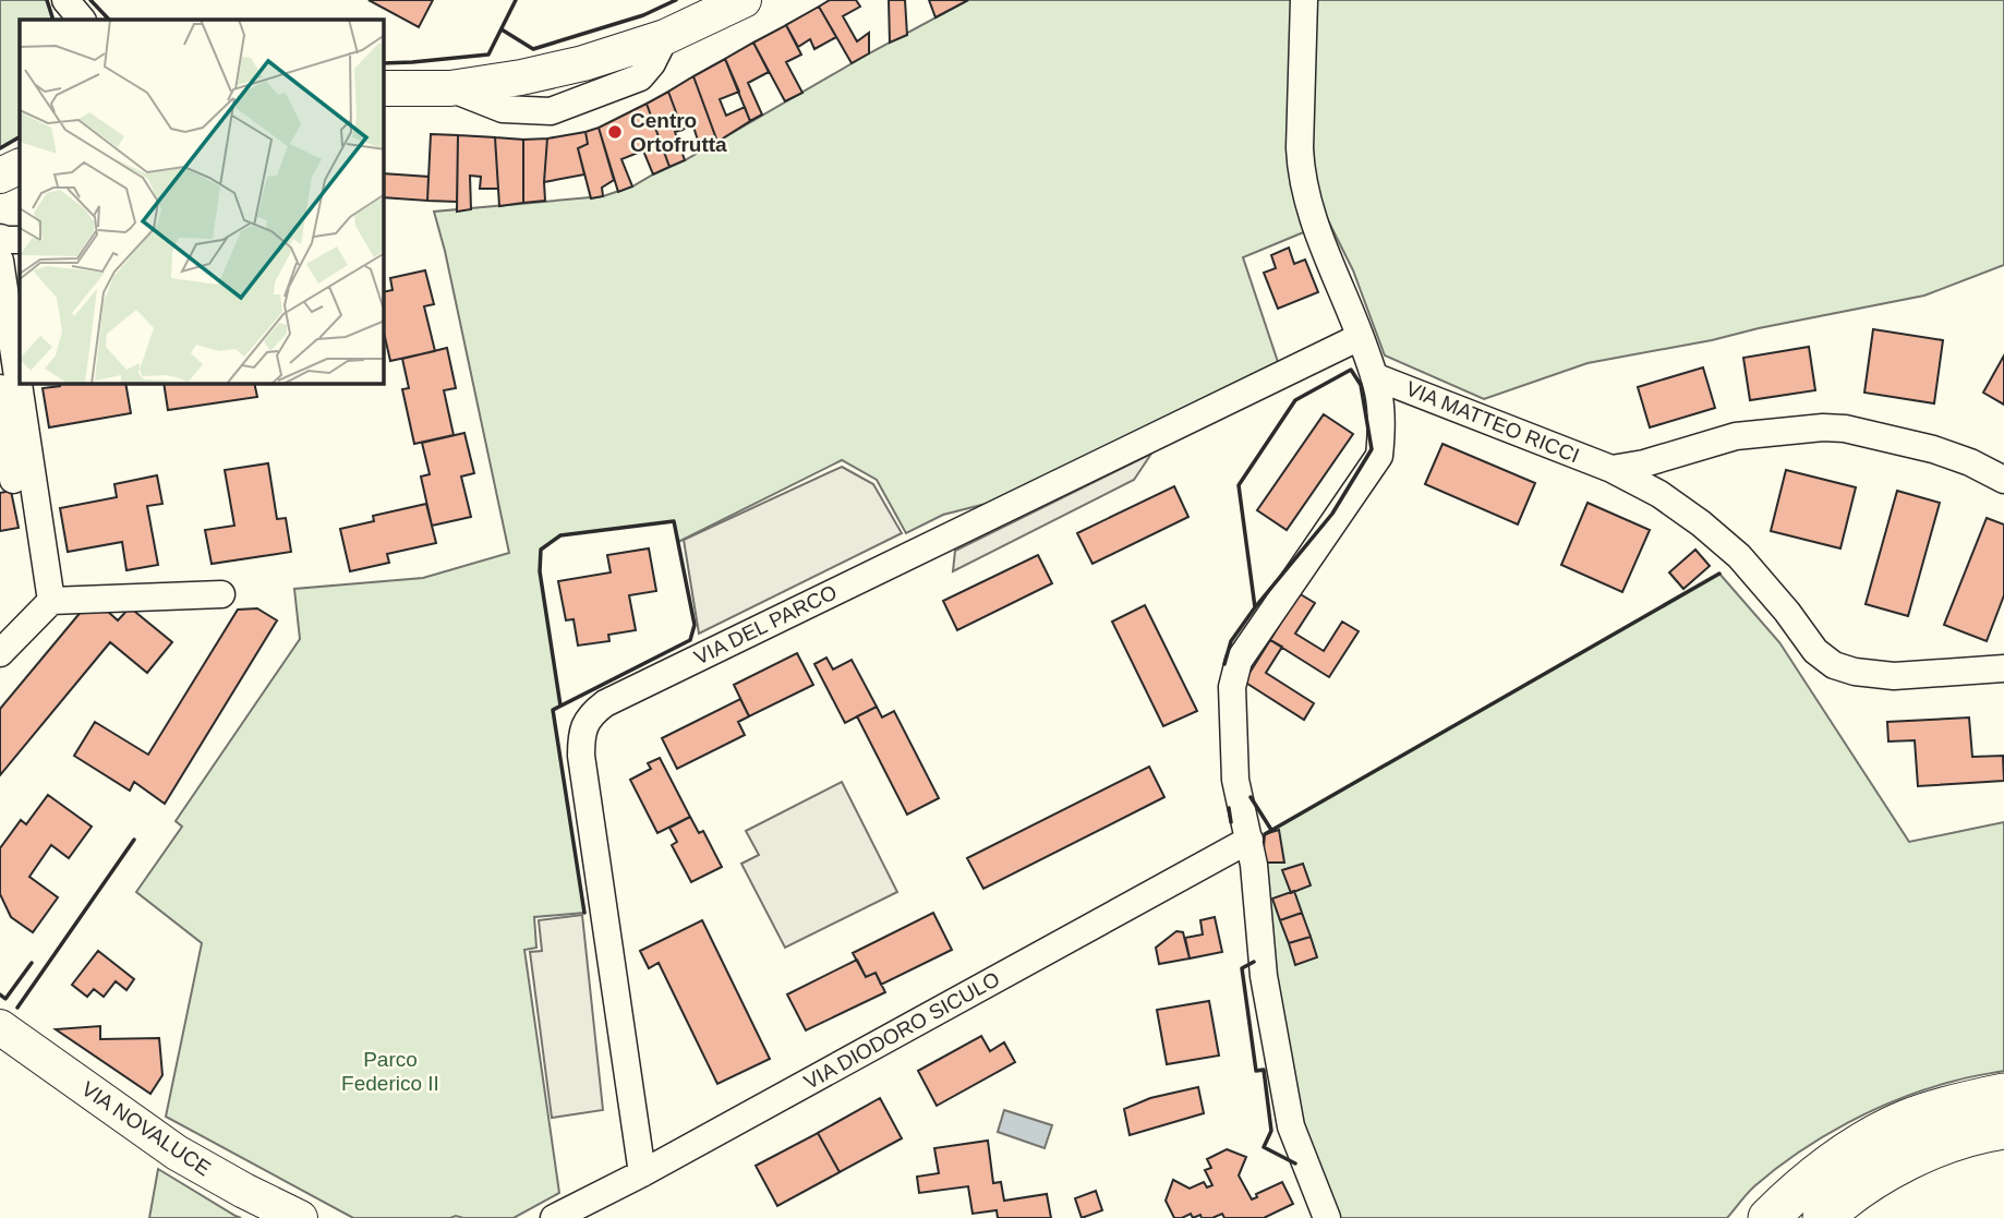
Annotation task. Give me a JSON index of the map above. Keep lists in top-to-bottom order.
{
  "streets": {
    "main road": ["VIA NOVALUCE"],
    "street": ["VIA MATTEO RICCI", "VIA DEL PARCO", "VIA DIODORO SICULO"]
  },
  "crossings": [
    ["VIA DEL PARCO", "VIA DIODORO SICULO"]
  ],
  "parks": ["Parco Federico II"],
  "places": ["Centro Ortofrutta"]
}
